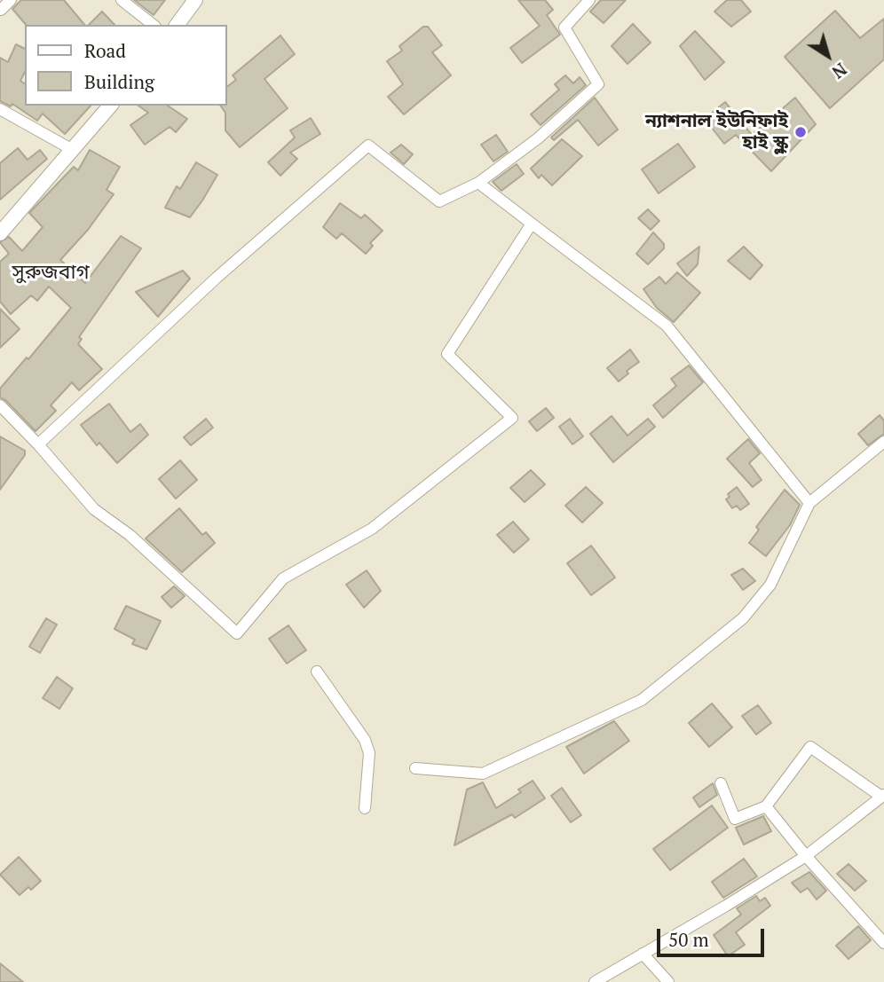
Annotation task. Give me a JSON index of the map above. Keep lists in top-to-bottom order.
{
  "districts": ["সুরুজবাগ"],
  "places": ["ন্যাশনাল ইউনিফাই হাই স্কুল"],
  "legend": ["Road", "Building"],
  "scale_bar": "50 m",
  "north": "bottom right"
}
